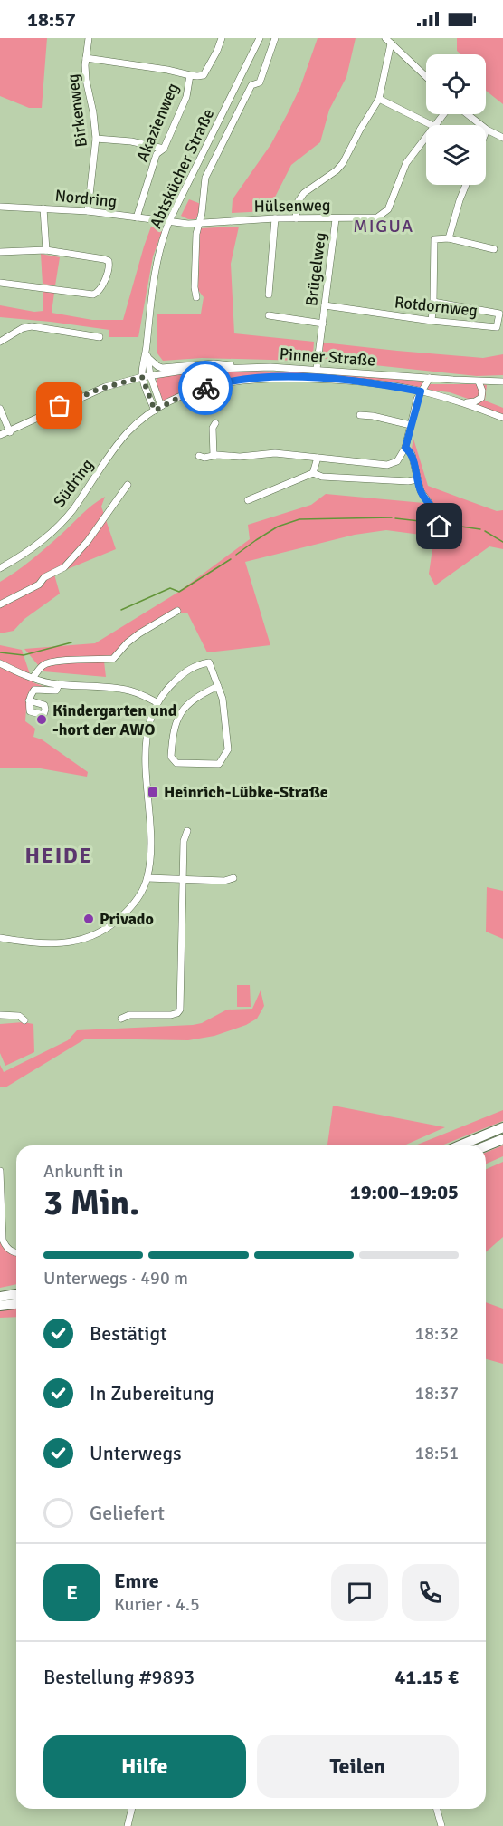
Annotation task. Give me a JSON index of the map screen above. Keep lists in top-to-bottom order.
{
  "streets": {
    "street": [
      "Birkenweg",
      "Akazienweg",
      "Abtskücher Straße",
      "Nordring",
      "Hülsenweg",
      "Brügelweg",
      "Rotdornweg",
      "Pinner Straße",
      "Südring"
    ]
  },
  "crossings": [
    ["Birkenweg", "Nordring"],
    ["Akazienweg", "Nordring"],
    ["Abtskücher Straße", "Nordring"],
    ["Abtskücher Straße", "Hülsenweg"],
    ["Abtskücher Straße", "Pinner Straße"],
    ["Abtskücher Straße", "Südring"],
    ["Nordring", "Hülsenweg"],
    ["Hülsenweg", "Brügelweg"],
    ["Brügelweg", "Rotdornweg"],
    ["Brügelweg", "Pinner Straße"]
  ],
  "districts": ["MIGUA", "HEIDE"],
  "places": {
    "other": ["Kindergarten und -hort der AWO", "Privado"],
    "transit": ["Heinrich-Lübke-Straße"]
  },
  "page": {
    "status": "18:57",
    "heading": ["3 Min.", "Ankunft in", "19:00–19:05"],
    "panel": [
      "Emre",
      "Kurier · 4.5",
      "Bestellung #9893",
      "41.15 €"
    ],
    "bar": "Unterwegs · 490 m",
    "list": [
      ["Bestätigt", "18:32"],
      ["In Zubereitung", "18:37"],
      ["Unterwegs", "18:51"],
      "Geliefert"
    ],
    "round": "E",
    "buttons": ["Hilfe", "Teilen"]
  }
}
